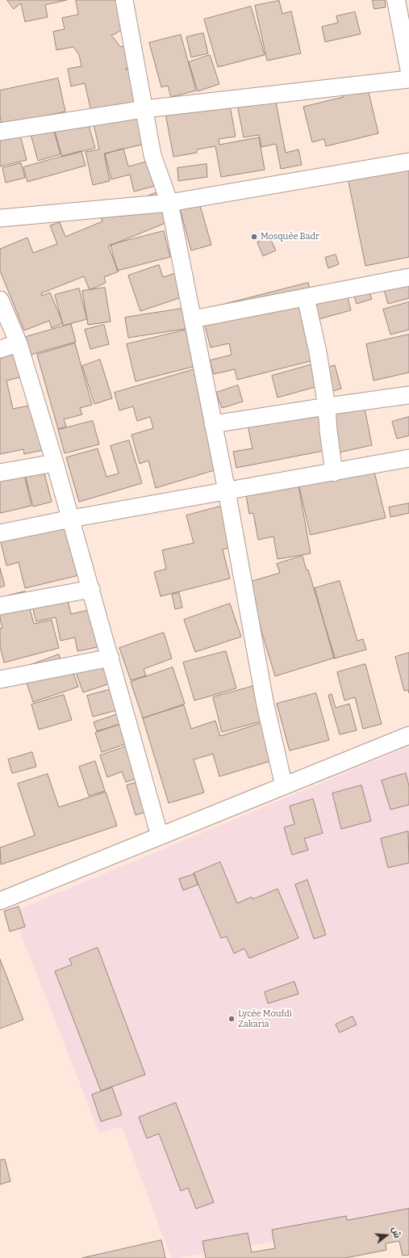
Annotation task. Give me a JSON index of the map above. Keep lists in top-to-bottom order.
{
  "places": ["Mosquée Badr", "Lycée Moufdi Zakaria"],
  "north": "right"
}
